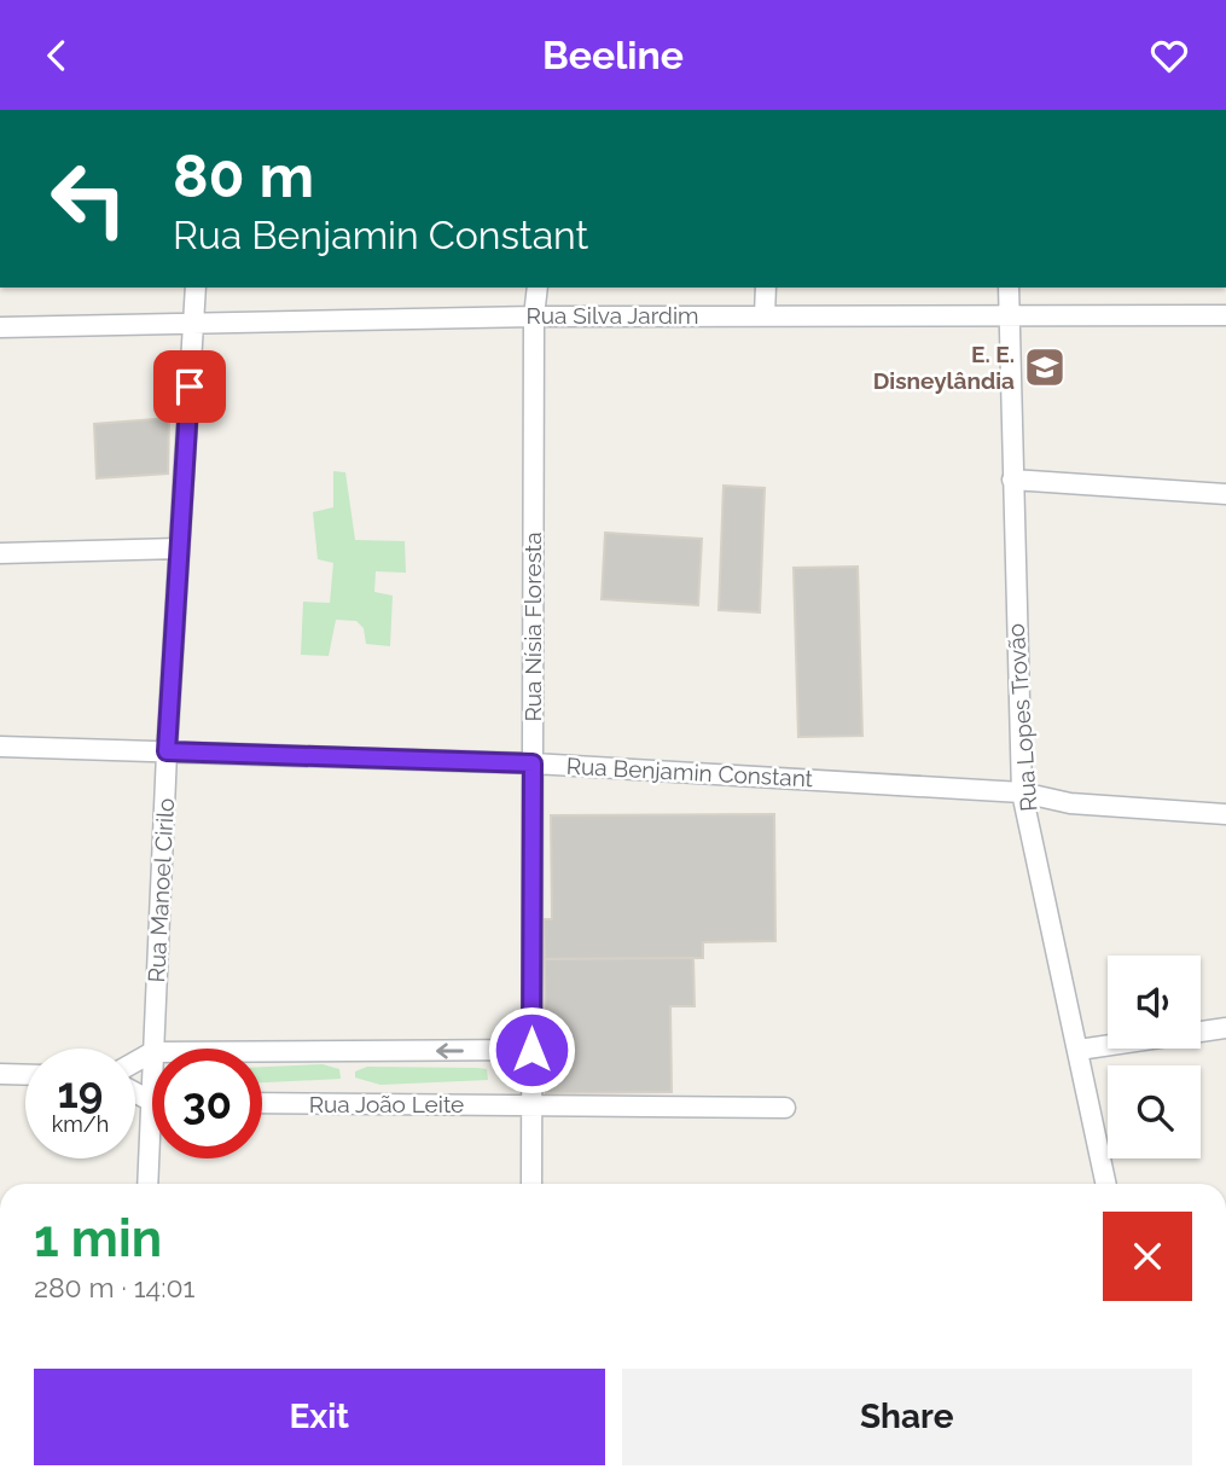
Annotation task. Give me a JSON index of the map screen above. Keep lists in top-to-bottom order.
{
  "streets": {
    "street": [
      "Rua Silva Jardim",
      "Rua Nísia Floresta",
      "Rua Lopes Trovão",
      "Rua Benjamin Constant",
      "Rua Manoel Cirilo",
      "Rua João Leite"
    ]
  },
  "crossings": [
    ["Rua Silva Jardim", "Rua Nísia Floresta"],
    ["Rua Silva Jardim", "Rua Lopes Trovão"],
    ["Rua Silva Jardim", "Rua Manoel Cirilo"],
    ["Rua Nísia Floresta", "Rua Benjamin Constant"],
    ["Rua Nísia Floresta", "Rua João Leite"],
    ["Rua Lopes Trovão", "Rua Benjamin Constant"],
    ["Rua Benjamin Constant", "Rua Manoel Cirilo"]
  ],
  "places": {
    "school or university": ["E. E. Disneylândia"]
  },
  "page": {
    "header": "Beeline",
    "turn": ["80 m", "Rua Benjamin Constant"],
    "speed": "19 km/h",
    "limit": "30",
    "heading": ["1 min", "280 m · 14:01"],
    "buttons": ["Exit", "Share"]
  }
}
